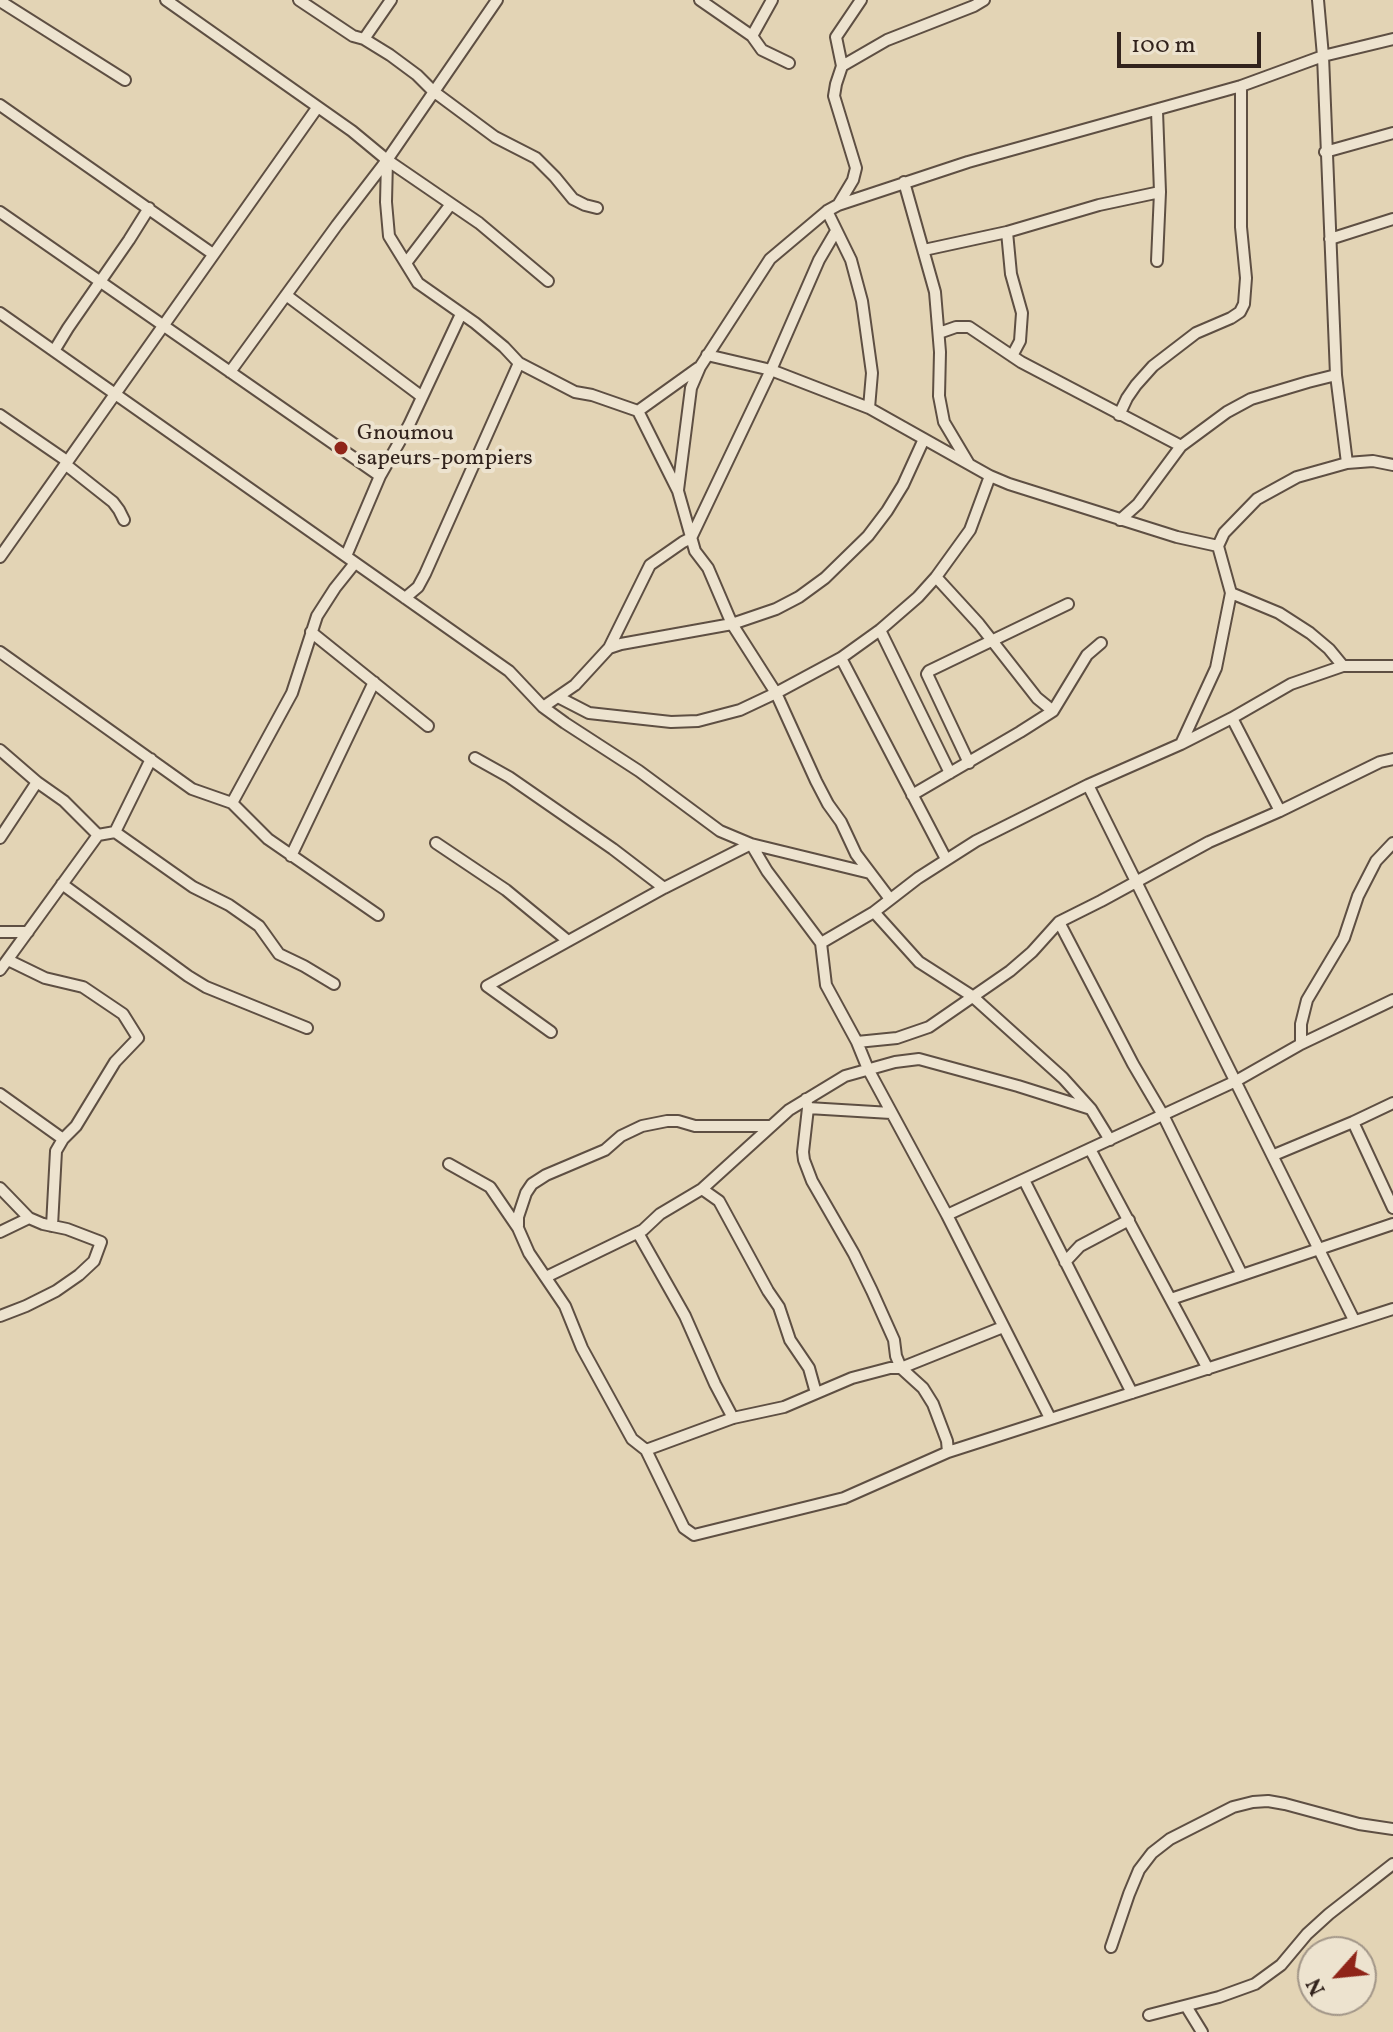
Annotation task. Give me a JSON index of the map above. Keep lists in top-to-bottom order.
{
  "places": ["Gnoumou sapeurs-pompiers"],
  "scale_bar": "100 m",
  "north": "bottom left"
}
